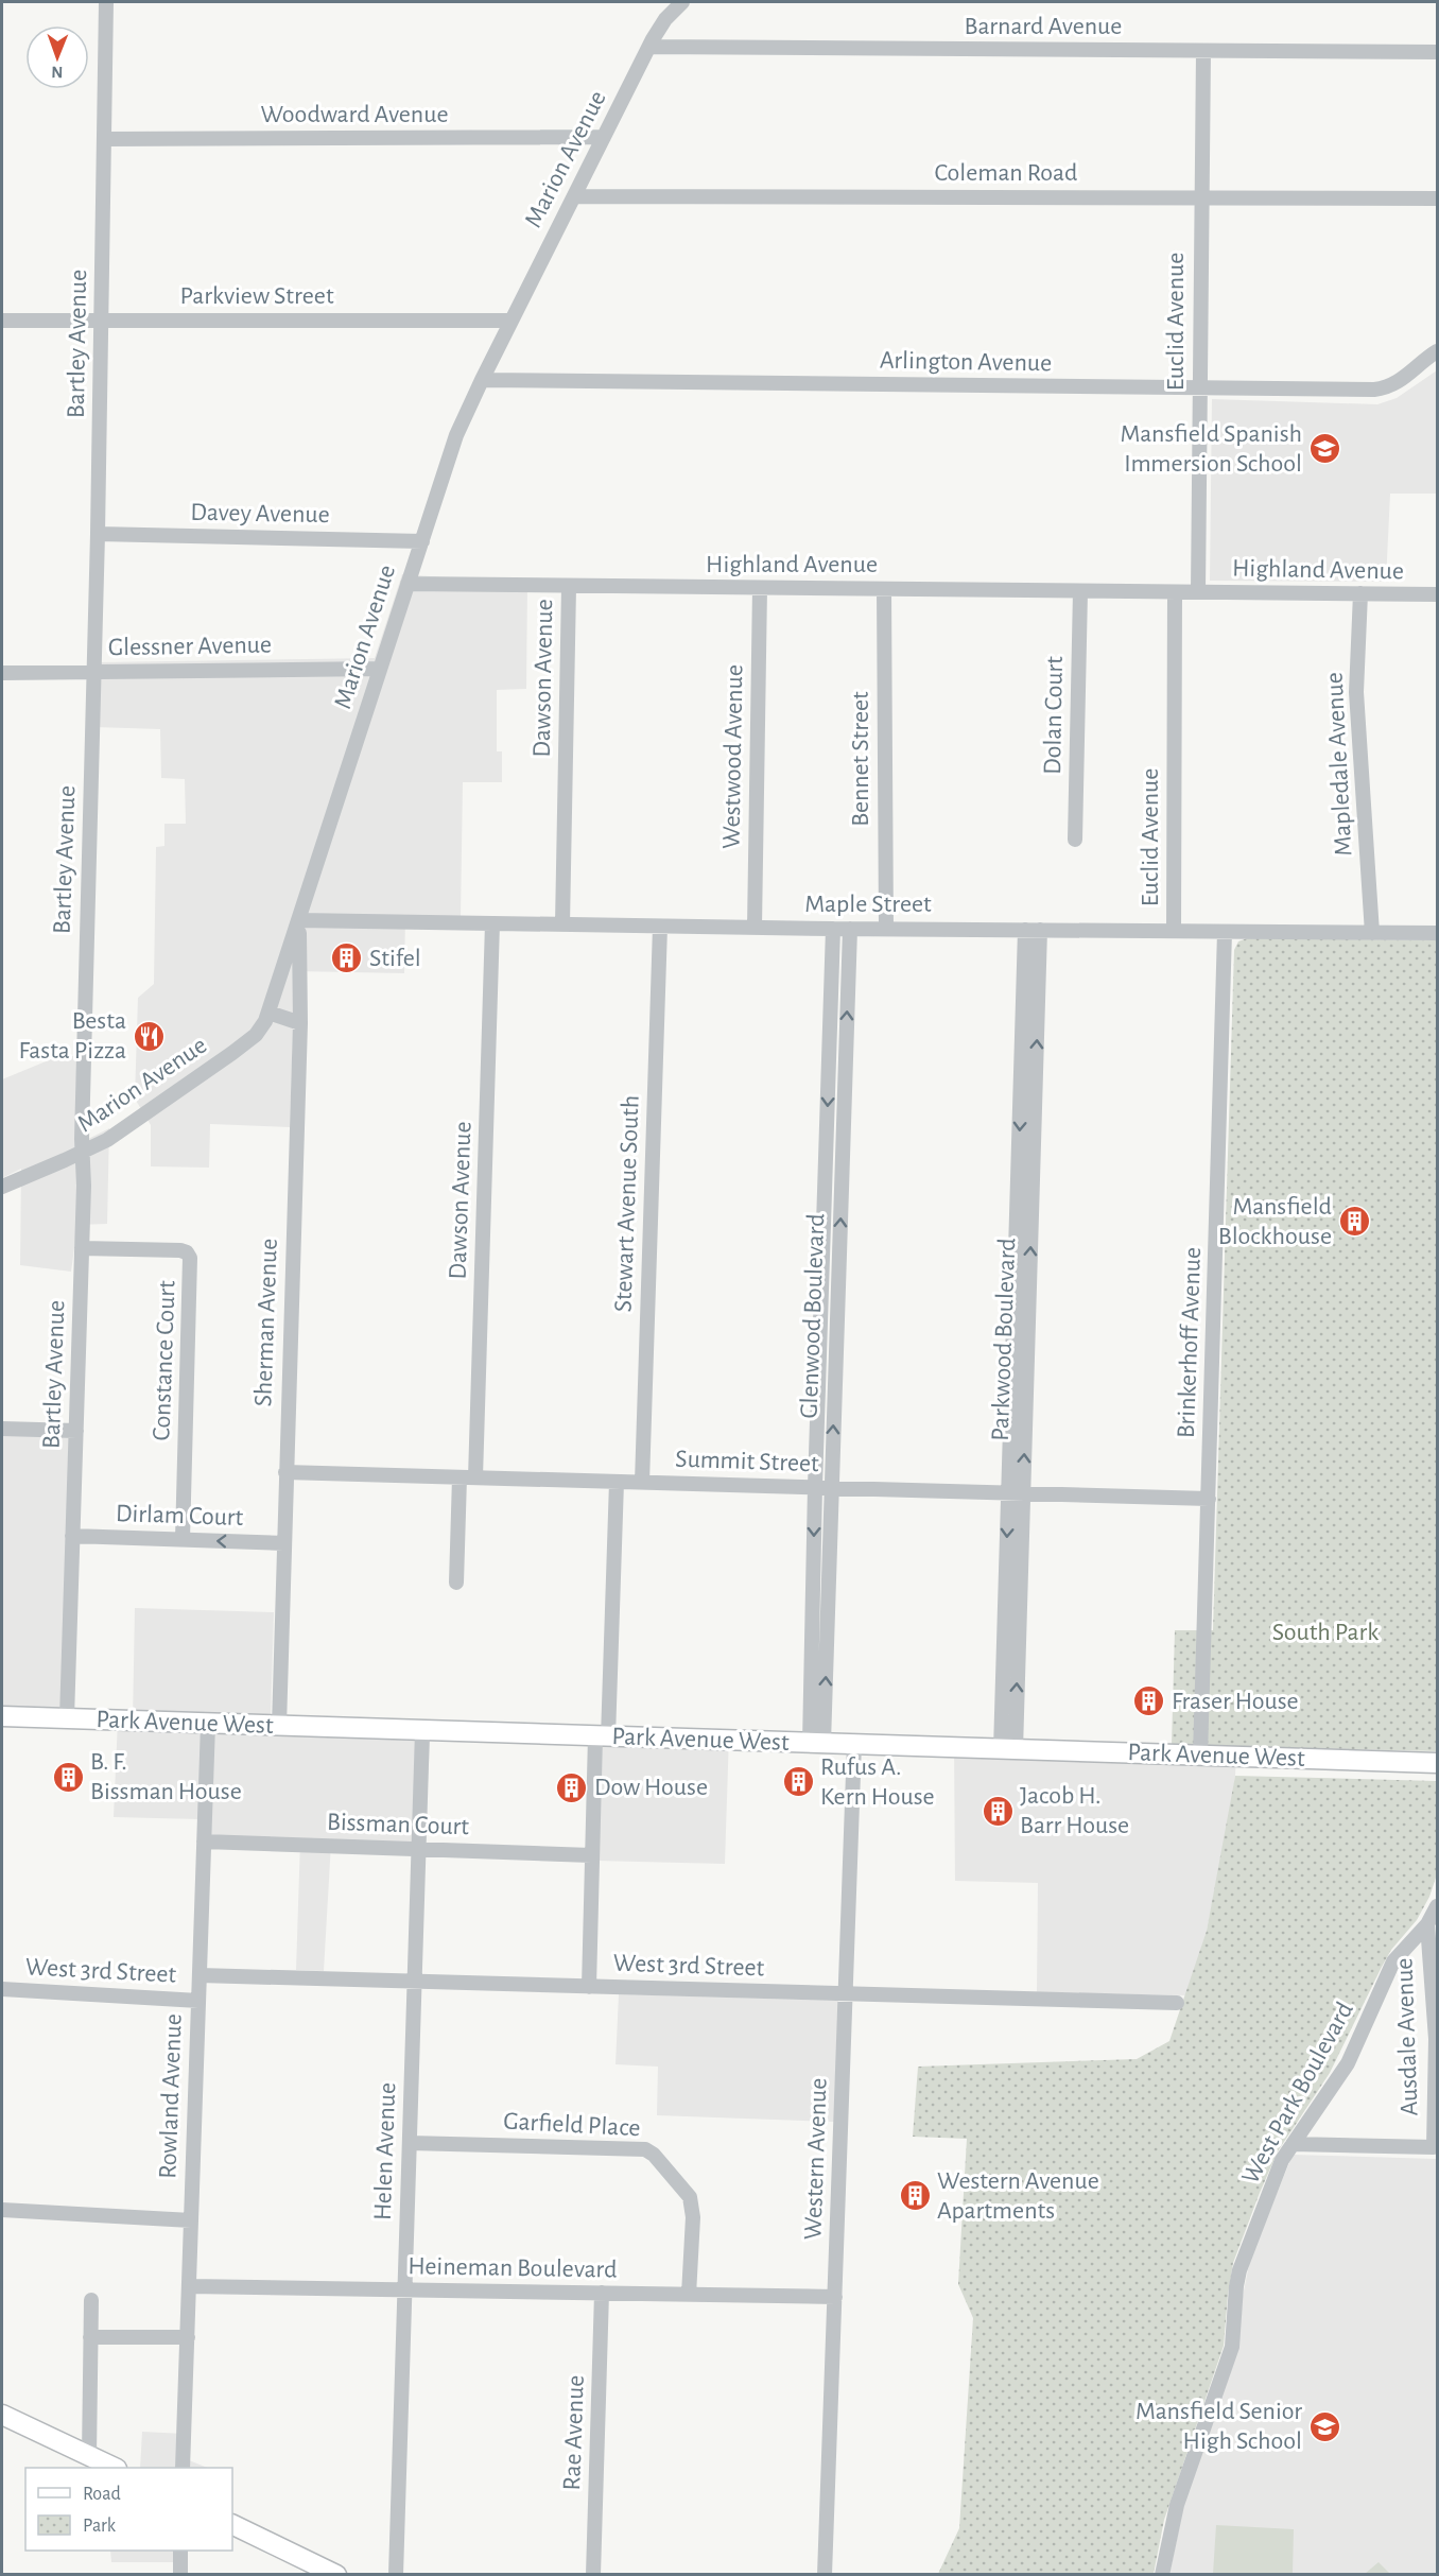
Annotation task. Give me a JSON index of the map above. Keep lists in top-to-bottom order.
{
  "streets": {
    "main road": ["Park Avenue West"],
    "street": [
      "Barnard Avenue",
      "Woodward Avenue",
      "Marion Avenue",
      "Coleman Road",
      "Parkview Street",
      "Euclid Avenue",
      "Bartley Avenue",
      "Arlington Avenue",
      "Davey Avenue",
      "Highland Avenue",
      "Glessner Avenue",
      "Dawson Avenue",
      "Dolan Court",
      "Westwood Avenue",
      "Bennet Street",
      "Mapledale Avenue",
      "Maple Street",
      "Stewart Avenue South",
      "Glenwood Boulevard",
      "Sherman Avenue",
      "Brinkerhoff Avenue",
      "Constance Court",
      "Summit Street",
      "Dirlam Court",
      "Bissman Court",
      "West 3rd Street",
      "Ausdale Avenue",
      "West Park Boulevard",
      "Rowland Avenue",
      "Garfield Place",
      "Helen Avenue",
      "Western Avenue",
      "Heineman Boulevard",
      "Rae Avenue"
    ]
  },
  "crossings": [
    ["Barnard Avenue", "Marion Avenue"],
    ["Barnard Avenue", "Euclid Avenue"],
    ["Woodward Avenue", "Marion Avenue"],
    ["Woodward Avenue", "Bartley Avenue"],
    ["Marion Avenue", "Coleman Road"],
    ["Marion Avenue", "Parkview Street"],
    ["Marion Avenue", "Bartley Avenue"],
    ["Marion Avenue", "Arlington Avenue"],
    ["Marion Avenue", "Davey Avenue"],
    ["Marion Avenue", "Highland Avenue"],
    ["Marion Avenue", "Glessner Avenue"],
    ["Marion Avenue", "Maple Street"],
    ["Marion Avenue", "Sherman Avenue"],
    ["Coleman Road", "Euclid Avenue"],
    ["Parkview Street", "Bartley Avenue"],
    ["Euclid Avenue", "Arlington Avenue"],
    ["Euclid Avenue", "Highland Avenue"],
    ["Euclid Avenue", "Maple Street"],
    ["Bartley Avenue", "Davey Avenue"],
    ["Bartley Avenue", "Glessner Avenue"],
    ["Bartley Avenue", "Constance Court"],
    ["Bartley Avenue", "Dirlam Court"],
    ["Bartley Avenue", "Park Avenue West"],
    ["Highland Avenue", "Dawson Avenue"],
    ["Highland Avenue", "Dolan Court"],
    ["Highland Avenue", "Westwood Avenue"],
    ["Highland Avenue", "Bennet Street"],
    ["Highland Avenue", "Mapledale Avenue"],
    ["Dawson Avenue", "Maple Street"],
    ["Dawson Avenue", "Summit Street"],
    ["Westwood Avenue", "Maple Street"],
    ["Bennet Street", "Maple Street"],
    ["Mapledale Avenue", "Maple Street"],
    ["Maple Street", "Stewart Avenue South"],
    ["Maple Street", "Glenwood Boulevard"],
    ["Maple Street", "Sherman Avenue"],
    ["Maple Street", "Brinkerhoff Avenue"],
    ["Stewart Avenue South", "Summit Street"],
    ["Glenwood Boulevard", "Summit Street"],
    ["Glenwood Boulevard", "Park Avenue West"],
    ["Sherman Avenue", "Summit Street"],
    ["Sherman Avenue", "Dirlam Court"],
    ["Sherman Avenue", "Park Avenue West"],
    ["Brinkerhoff Avenue", "Summit Street"],
    ["Brinkerhoff Avenue", "Park Avenue West"],
    ["Constance Court", "Dirlam Court"],
    ["Park Avenue West", "Rowland Avenue"],
    ["Park Avenue West", "Helen Avenue"],
    ["Park Avenue West", "Western Avenue"],
    ["Bissman Court", "Rowland Avenue"],
    ["Bissman Court", "Helen Avenue"],
    ["West 3rd Street", "Rowland Avenue"],
    ["West 3rd Street", "Helen Avenue"],
    ["West 3rd Street", "Western Avenue"],
    ["Ausdale Avenue", "West Park Boulevard"],
    ["Rowland Avenue", "Heineman Boulevard"],
    ["Garfield Place", "Helen Avenue"],
    ["Garfield Place", "Heineman Boulevard"],
    ["Helen Avenue", "Heineman Boulevard"],
    ["Western Avenue", "Heineman Boulevard"],
    ["Heineman Boulevard", "Rae Avenue"]
  ],
  "one_way": ["Dirlam Court"],
  "parks": ["South Park"],
  "places": {
    "school or university": ["Mansfield Spanish Immersion School", "Mansfield Senior High School"],
    "building": [
      "Stifel",
      "Mansfield Blockhouse",
      "Fraser House",
      "B. F. Bissman House",
      "Rufus A. Kern House",
      "Dow House",
      "Jacob H. Barr House",
      "Western Avenue Apartments"
    ],
    "restaurant": ["Besta Fasta Pizza"]
  },
  "legend": ["Road", "Park"],
  "north": "bottom"
}
